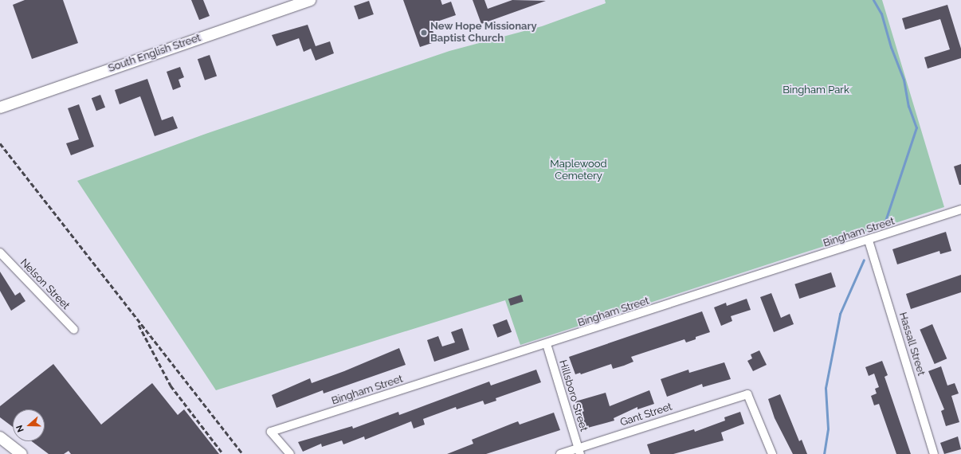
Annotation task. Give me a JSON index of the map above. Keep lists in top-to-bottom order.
{
  "streets": {
    "street": [
      "South English Street",
      "Bingham Street",
      "Nelson Street",
      "Hassall Street",
      "Hillsboro Street",
      "Gant Street"
    ]
  },
  "crossings": [
    ["Bingham Street", "Hassall Street"],
    ["Bingham Street", "Hillsboro Street"],
    ["Hillsboro Street", "Gant Street"]
  ],
  "parks": ["Bingham Park", "Maplewood Cemetery"],
  "places": ["New Hope Missionary Baptist Church"],
  "north": "left"
}
